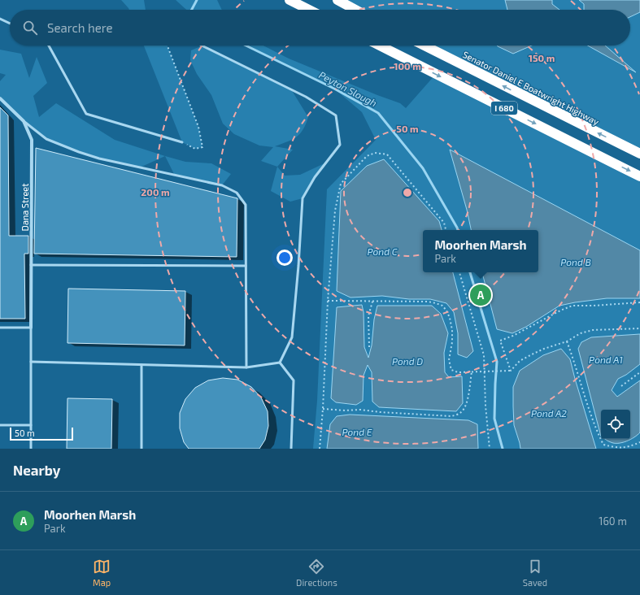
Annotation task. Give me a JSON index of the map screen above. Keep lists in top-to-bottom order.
{
  "streets": {
    "highway": ["Senator Daniel E Boatwright Highway", "I 680"],
    "street": ["Dana Street"]
  },
  "water": [
    "Peyton Slough",
    "Pond C",
    "Pond B",
    "Pond A1",
    "Pond D",
    "Pond A2",
    "Pond E"
  ],
  "scale_bar": "50 m",
  "page": {
    "search": "Search here",
    "popup": ["Moorhen Marsh", "Park"],
    "pins": "A",
    "scale": "50 m",
    "heading": "Nearby",
    "list": [
      {
        "mark": "A",
        "name": "Moorhen Marsh",
        "note": "Park",
        "value": "160 m"
      }
    ],
    "nav": ["Map", "Directions", "Saved"]
  },
  "rings": [
    "150 m",
    "100 m",
    "50 m",
    "200 m"
  ]
}
